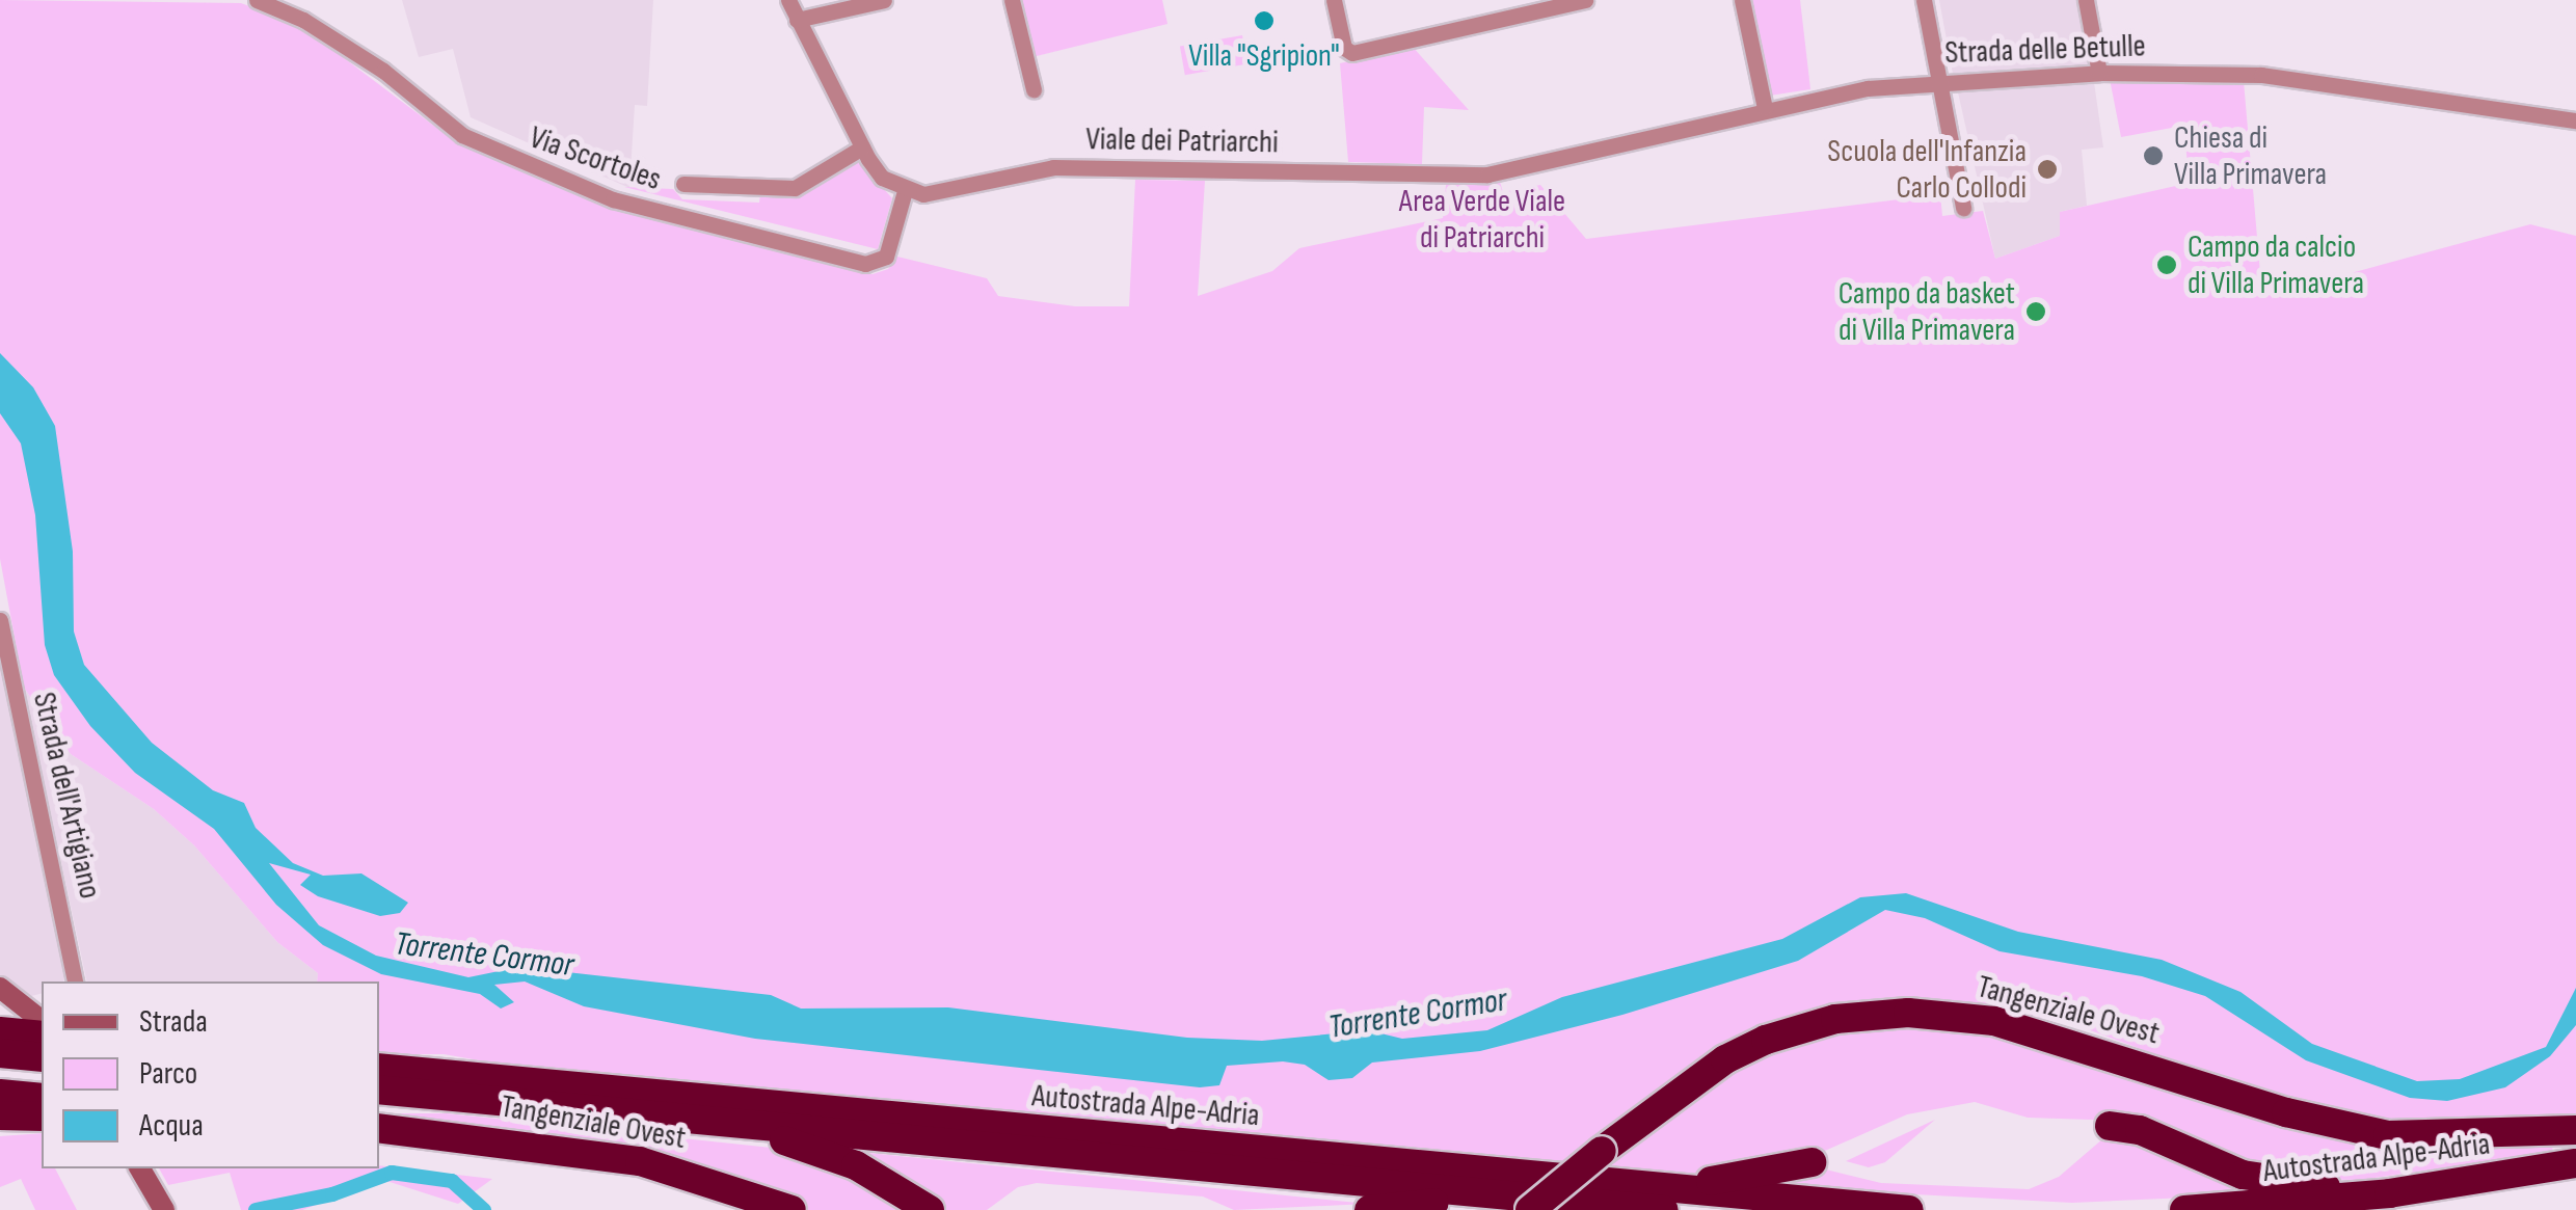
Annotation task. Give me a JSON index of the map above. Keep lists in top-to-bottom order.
{
  "streets": {
    "highway": ["Tangenziale Ovest", "Autostrada Alpe-Adria"],
    "street": [
      "Strada delle Betulle",
      "Viale dei Patriarchi",
      "Via Scortoles",
      "Strada dell'Artigiano"
    ]
  },
  "crossings": [
    ["Strada delle Betulle", "Viale dei Patriarchi"],
    ["Viale dei Patriarchi", "Via Scortoles"]
  ],
  "water": ["Torrente Cormor"],
  "parks": ["Area Verde Viale di Patriarchi"],
  "places": [
    "Villa \"Sgripion\"",
    "Chiesa di Villa Primavera",
    "Scuola dell'Infanzia Carlo Collodi",
    "Campo da calcio di Villa Primavera",
    "Campo da basket di Villa Primavera"
  ],
  "legend": ["Strada", "Parco", "Acqua"]
}
